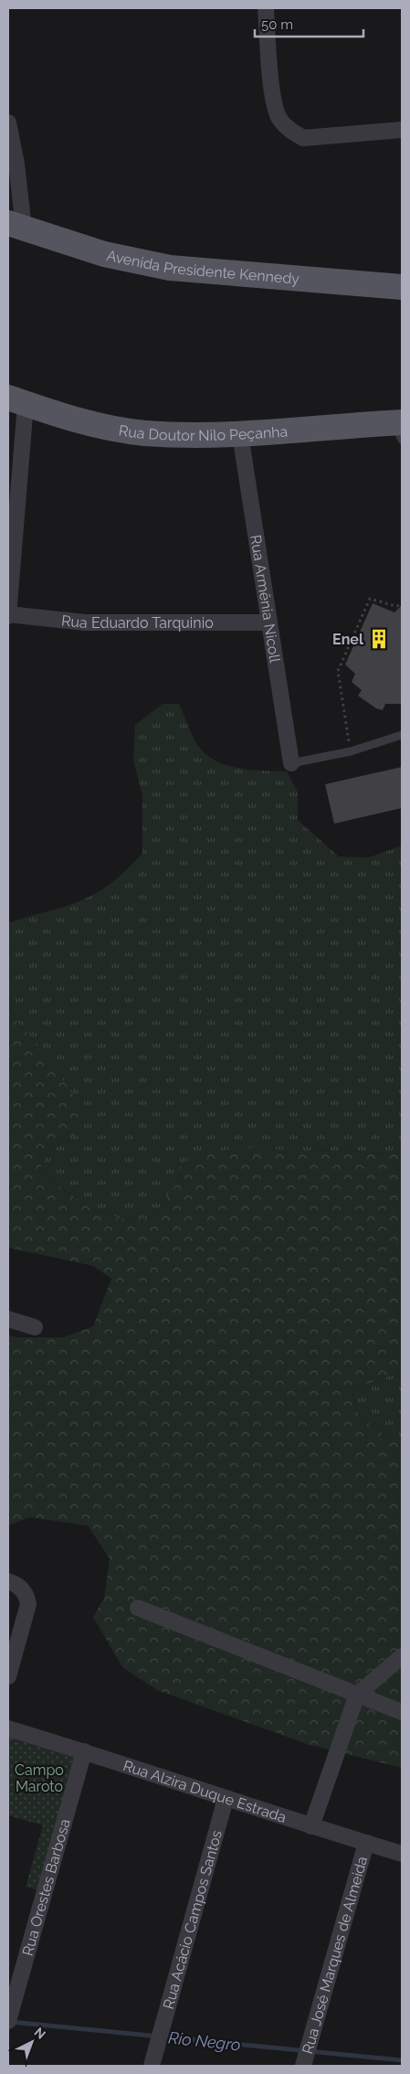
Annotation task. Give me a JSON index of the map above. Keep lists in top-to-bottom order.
{
  "streets": {
    "main road": ["Avenida Presidente Kennedy", "Rua Doutor Nilo Peçanha"],
    "street": [
      "Rua Armênia Nicoll",
      "Rua Eduardo Tarquinio",
      "Rua Alzira Duque Estrada",
      "Rua Orestes Barbosa",
      "Rua Acácio Campos Santos",
      "Rua José Marques de Almeida"
    ]
  },
  "crossings": [
    ["Rua Doutor Nilo Peçanha", "Rua Armênia Nicoll"],
    ["Rua Armênia Nicoll", "Rua Eduardo Tarquinio"],
    ["Rua Alzira Duque Estrada", "Rua Orestes Barbosa"],
    ["Rua Alzira Duque Estrada", "Rua Acácio Campos Santos"],
    ["Rua Alzira Duque Estrada", "Rua José Marques de Almeida"]
  ],
  "water": ["Rio Negro"],
  "parks": ["Campo Maroto"],
  "places": {
    "building": ["Enel"]
  },
  "scale_bar": "50 m",
  "north": "top right"
}
